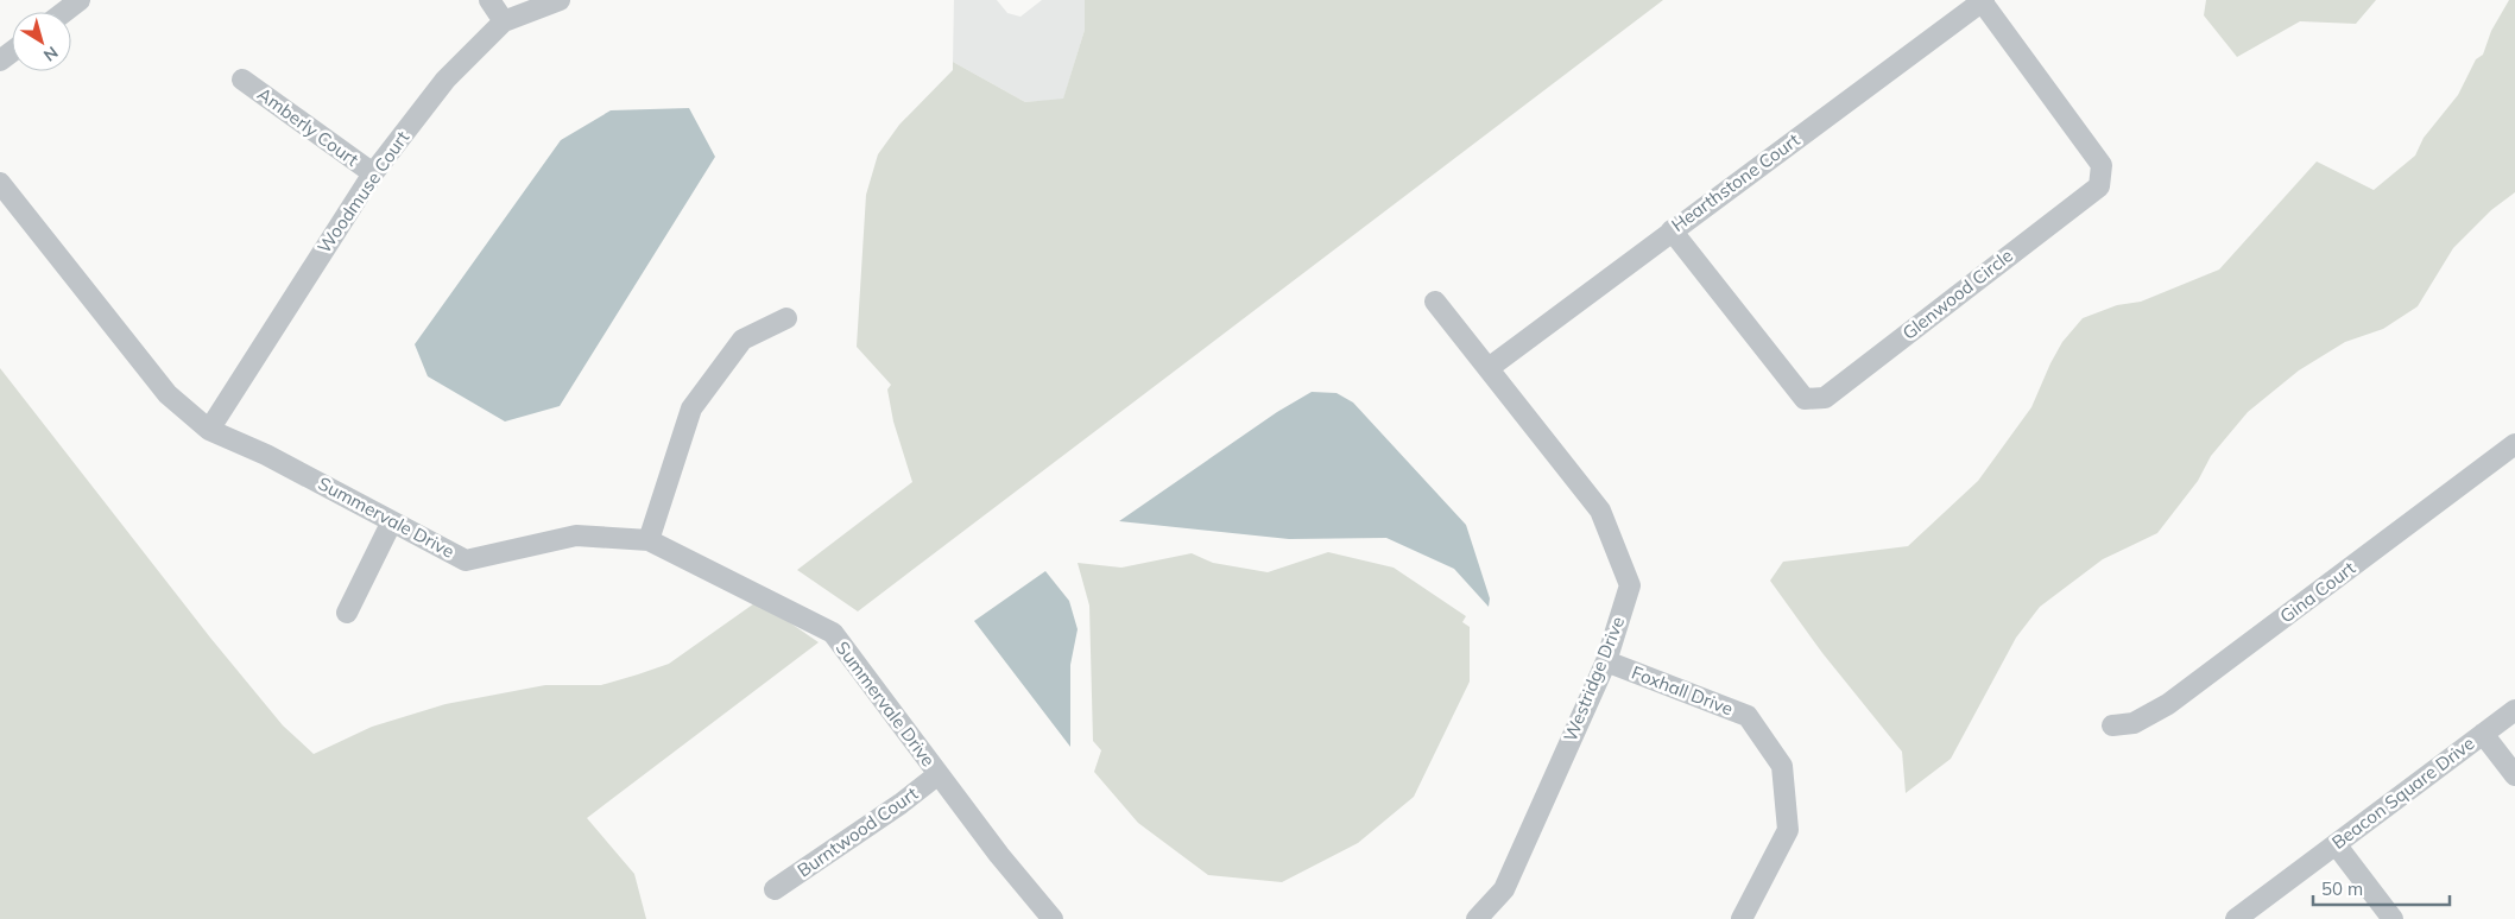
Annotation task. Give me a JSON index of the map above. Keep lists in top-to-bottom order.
{
  "streets": {
    "street": [
      "Amberly Court",
      "Hearthstone Court",
      "Woodmuse Court",
      "Glenwood Circle",
      "Summervale Drive",
      "Gina Court",
      "Westridge Drive",
      "Foxhall Drive",
      "Beacon Square Drive",
      "Burntwood Court"
    ]
  },
  "crossings": [
    ["Amberly Court", "Woodmuse Court"],
    ["Hearthstone Court", "Glenwood Circle"],
    ["Hearthstone Court", "Westridge Drive"],
    ["Woodmuse Court", "Summervale Drive"],
    ["Summervale Drive", "Burntwood Court"],
    ["Westridge Drive", "Foxhall Drive"]
  ],
  "scale_bar": "50 m",
  "north": "bottom right"
}
